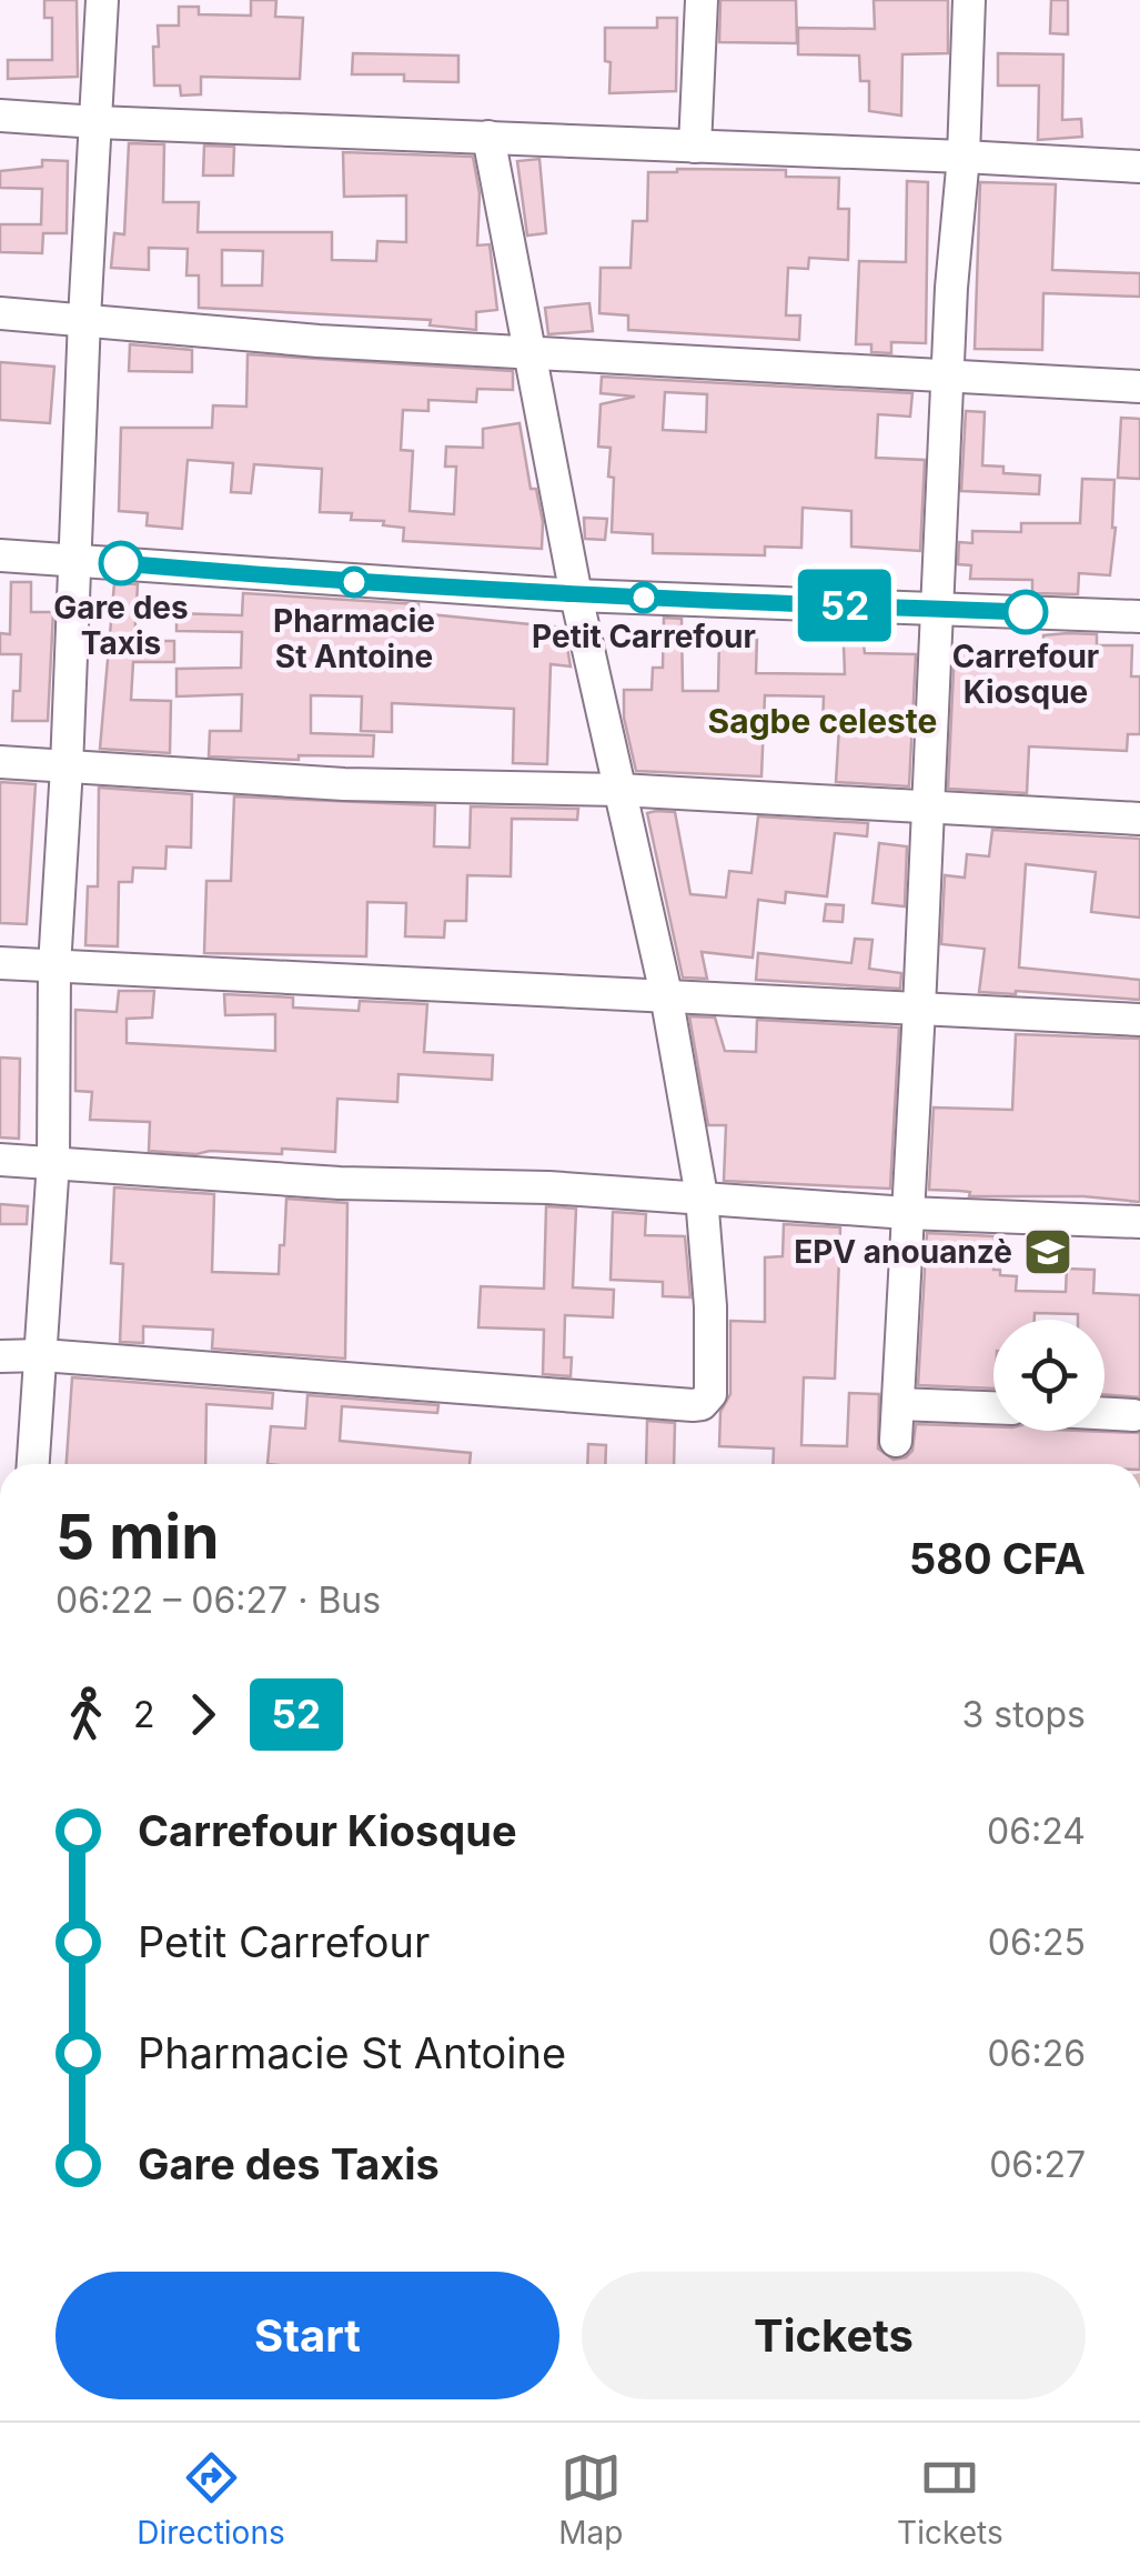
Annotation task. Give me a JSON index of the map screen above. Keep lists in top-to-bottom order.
{
  "districts": ["Sagbe celeste"],
  "places": {
    "other": [
      "Gare des Taxis",
      "Pharmacie St Antoine",
      "Petit Carrefour",
      "Carrefour Kiosque"
    ],
    "school or university": ["EPV anouanzè"]
  },
  "lines": ["bus line 52"],
  "page": {
    "on_map": "52",
    "heading": ["5 min", "06:22 – 06:27 · Bus", "580 CFA"],
    "legs": ["2", "52", "3 stops"],
    "list": [
      {
        "name": "Carrefour Kiosque",
        "value": "06:24"
      },
      {
        "name": "Petit Carrefour",
        "value": "06:25"
      },
      {
        "name": "Pharmacie St Antoine",
        "value": "06:26"
      },
      {
        "name": "Gare des Taxis",
        "value": "06:27"
      }
    ],
    "buttons": ["Start", "Tickets"],
    "tabs": ["Directions", "Map", "Tickets"]
  }
}
